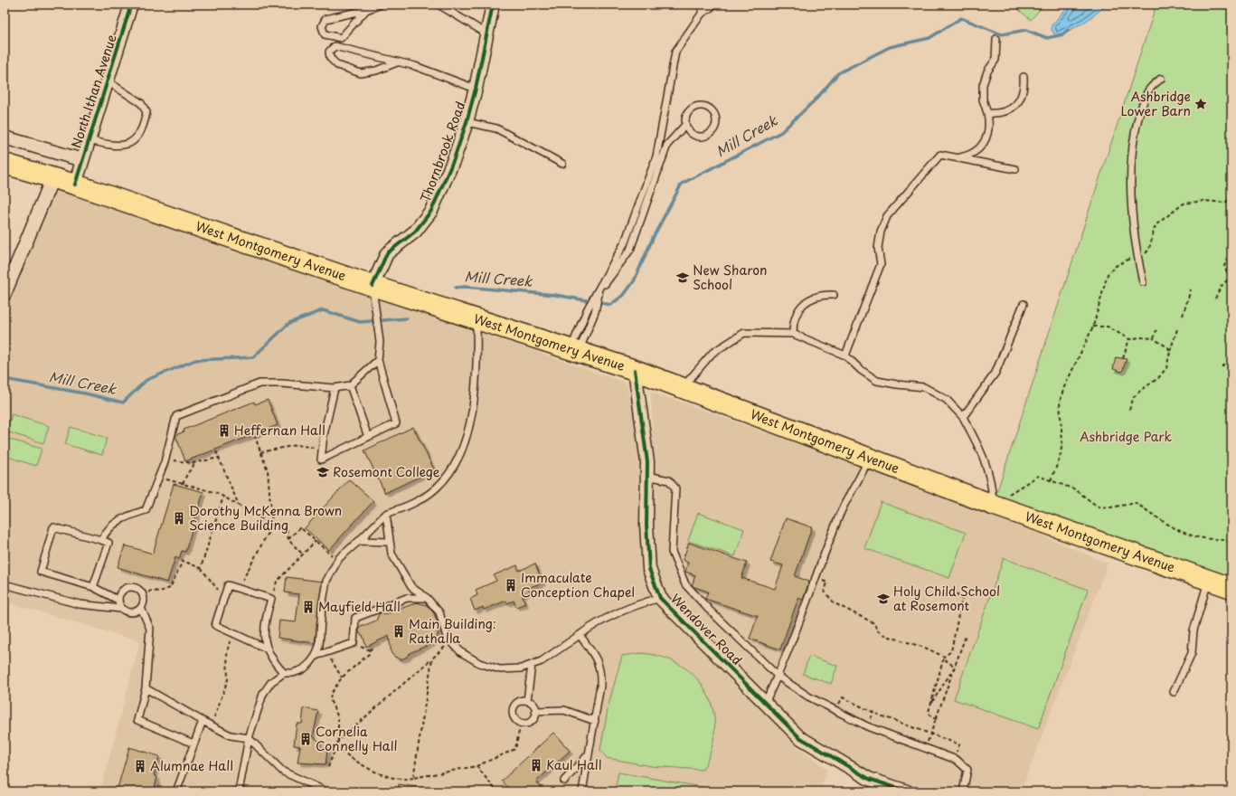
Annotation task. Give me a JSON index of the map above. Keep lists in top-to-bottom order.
{
  "streets": {
    "main road": ["West Montgomery Avenue"],
    "street": ["North Ithan Avenue", "Thornbrook Road", "Wendover Road"]
  },
  "crossings": [
    ["North Ithan Avenue", "West Montgomery Avenue"],
    ["Thornbrook Road", "West Montgomery Avenue"],
    ["West Montgomery Avenue", "Wendover Road"]
  ],
  "water": ["Mill Creek"],
  "parks": ["Ashbridge Park"],
  "places": {
    "place": ["Ashbridge Lower Barn"],
    "school or university": ["New Sharon School", "Rosemont College", "Holy Child School at Rosemont"],
    "building": [
      "Heffernan Hall",
      "Dorothy McKenna Brown Science Building",
      "Immaculate Conception Chapel",
      "Mayfield Hall",
      "Main Building: Rathalla",
      "Cornelia Connelly Hall",
      "Kaul Hall",
      "Alumnae Hall"
    ]
  }
}
